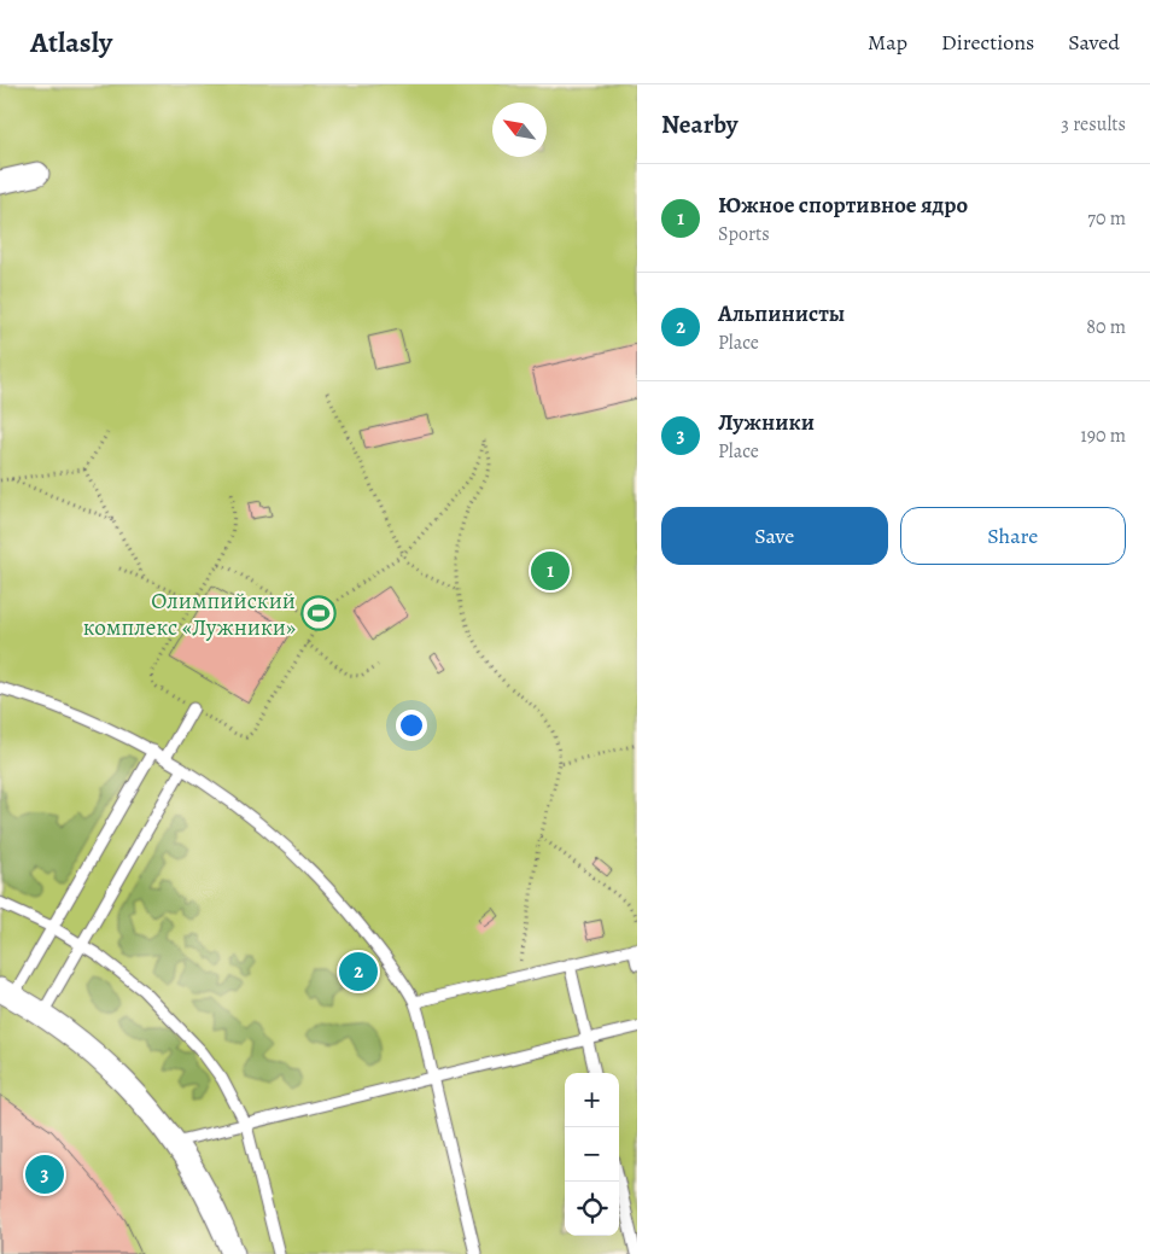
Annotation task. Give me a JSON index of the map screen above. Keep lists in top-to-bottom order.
{
  "places": {
    "sports": ["Олимпийский комплекс «Лужники»"]
  },
  "north": "top left",
  "page": {
    "header": "Atlasly",
    "nav": ["Map", "Directions", "Saved"],
    "heading": ["Nearby", "3 results"],
    "list": [
      {
        "mark": "1",
        "name": "Южное спортивное ядро",
        "note": "Sports",
        "value": "70 m"
      },
      {
        "mark": "2",
        "name": "Альпинисты",
        "note": "Place",
        "value": "80 m"
      },
      {
        "mark": "3",
        "name": "Лужники",
        "note": "Place",
        "value": "190 m"
      }
    ],
    "buttons": ["Save", "Share"],
    "pins": ["1", "2", "3"],
    "map_buttons": ["+", "−"]
  }
}
